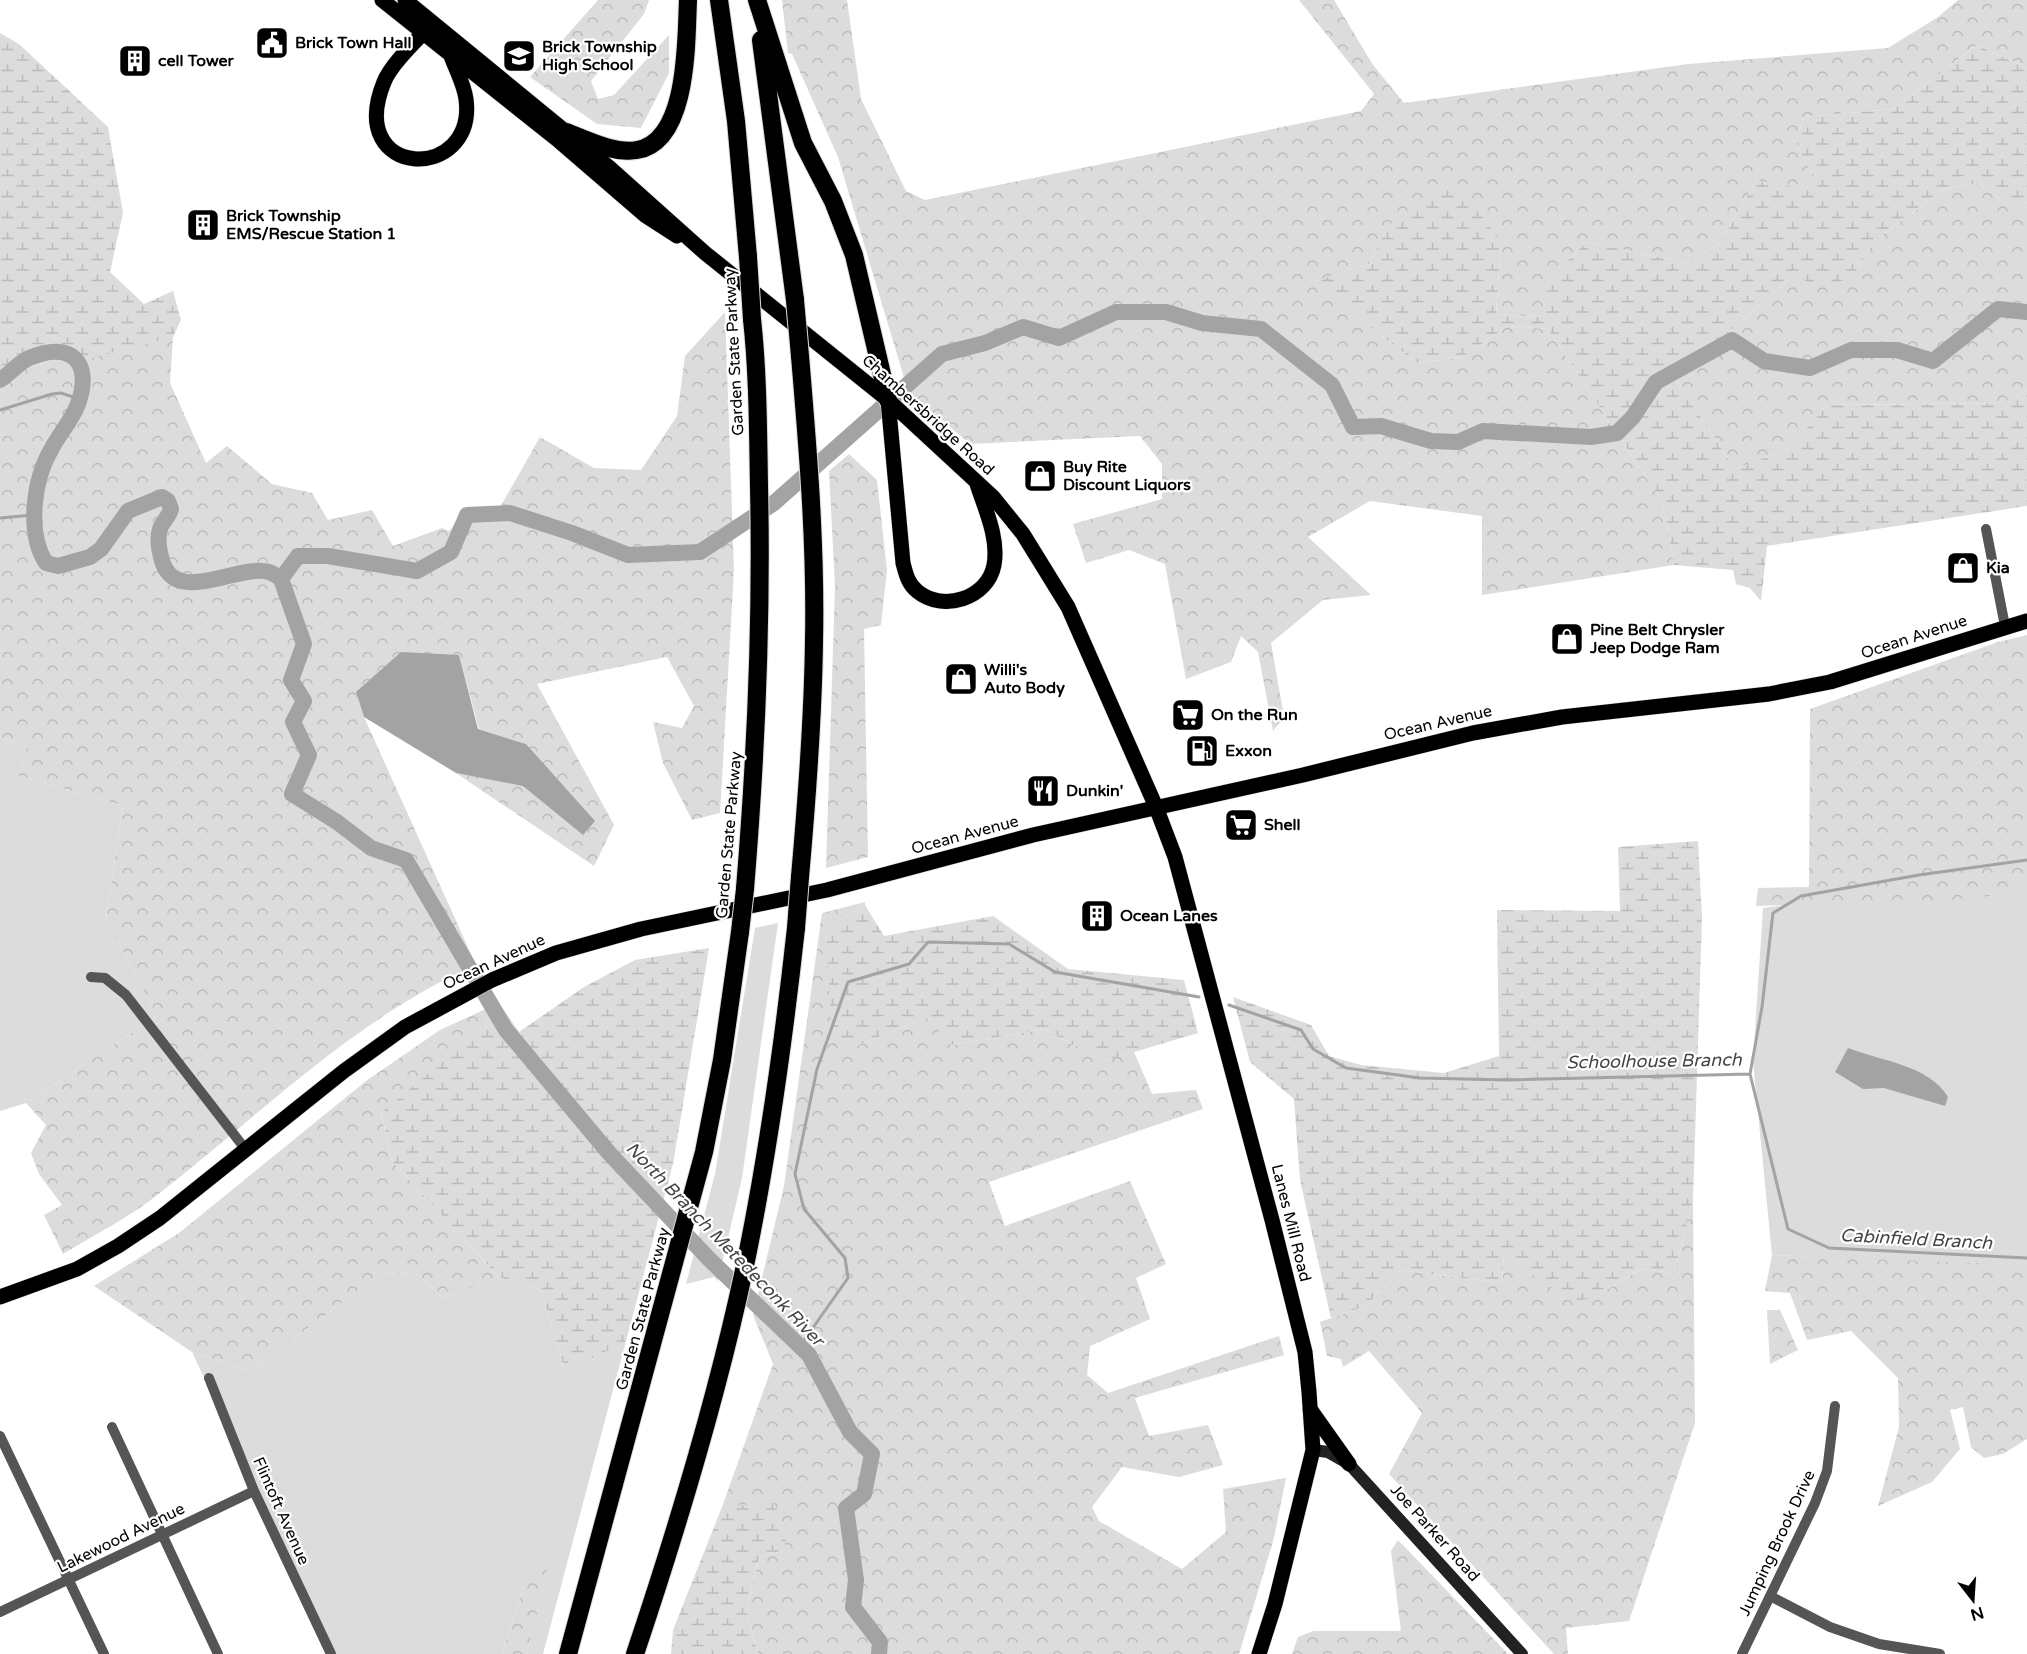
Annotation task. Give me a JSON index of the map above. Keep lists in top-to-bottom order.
{
  "streets": {
    "highway": ["Garden State Parkway"],
    "main road": ["Chambersbridge Road", "Ocean Avenue", "Lanes Mill Road"],
    "street": [
      "Flintoft Avenue",
      "Joe Parker Road",
      "Lakewood Avenue",
      "Jumping Brook Drive"
    ]
  },
  "crossings": [
    ["Chambersbridge Road", "Ocean Avenue"],
    ["Chambersbridge Road", "Lanes Mill Road"],
    ["Ocean Avenue", "Lanes Mill Road"],
    ["Lanes Mill Road", "Joe Parker Road"],
    ["Flintoft Avenue", "Lakewood Avenue"]
  ],
  "water": ["Schoolhouse Branch", "Cabinfield Branch", "North Branch Metedeconk River"],
  "places": {
    "public building": ["Brick Town Hall"],
    "school or university": ["Brick Township High School"],
    "building": ["cell Tower", "Brick Township EMS/Rescue Station 1", "Ocean Lanes"],
    "shop": [
      "Buy Rite Discount Liquors",
      "Kia",
      "Pine Belt Chrysler Jeep Dodge Ram",
      "Willi's Auto Body"
    ],
    "supermarket": ["On the Run", "Shell"],
    "fuel station": ["Exxon"],
    "restaurant": ["Dunkin'"]
  },
  "north": "bottom"
}
